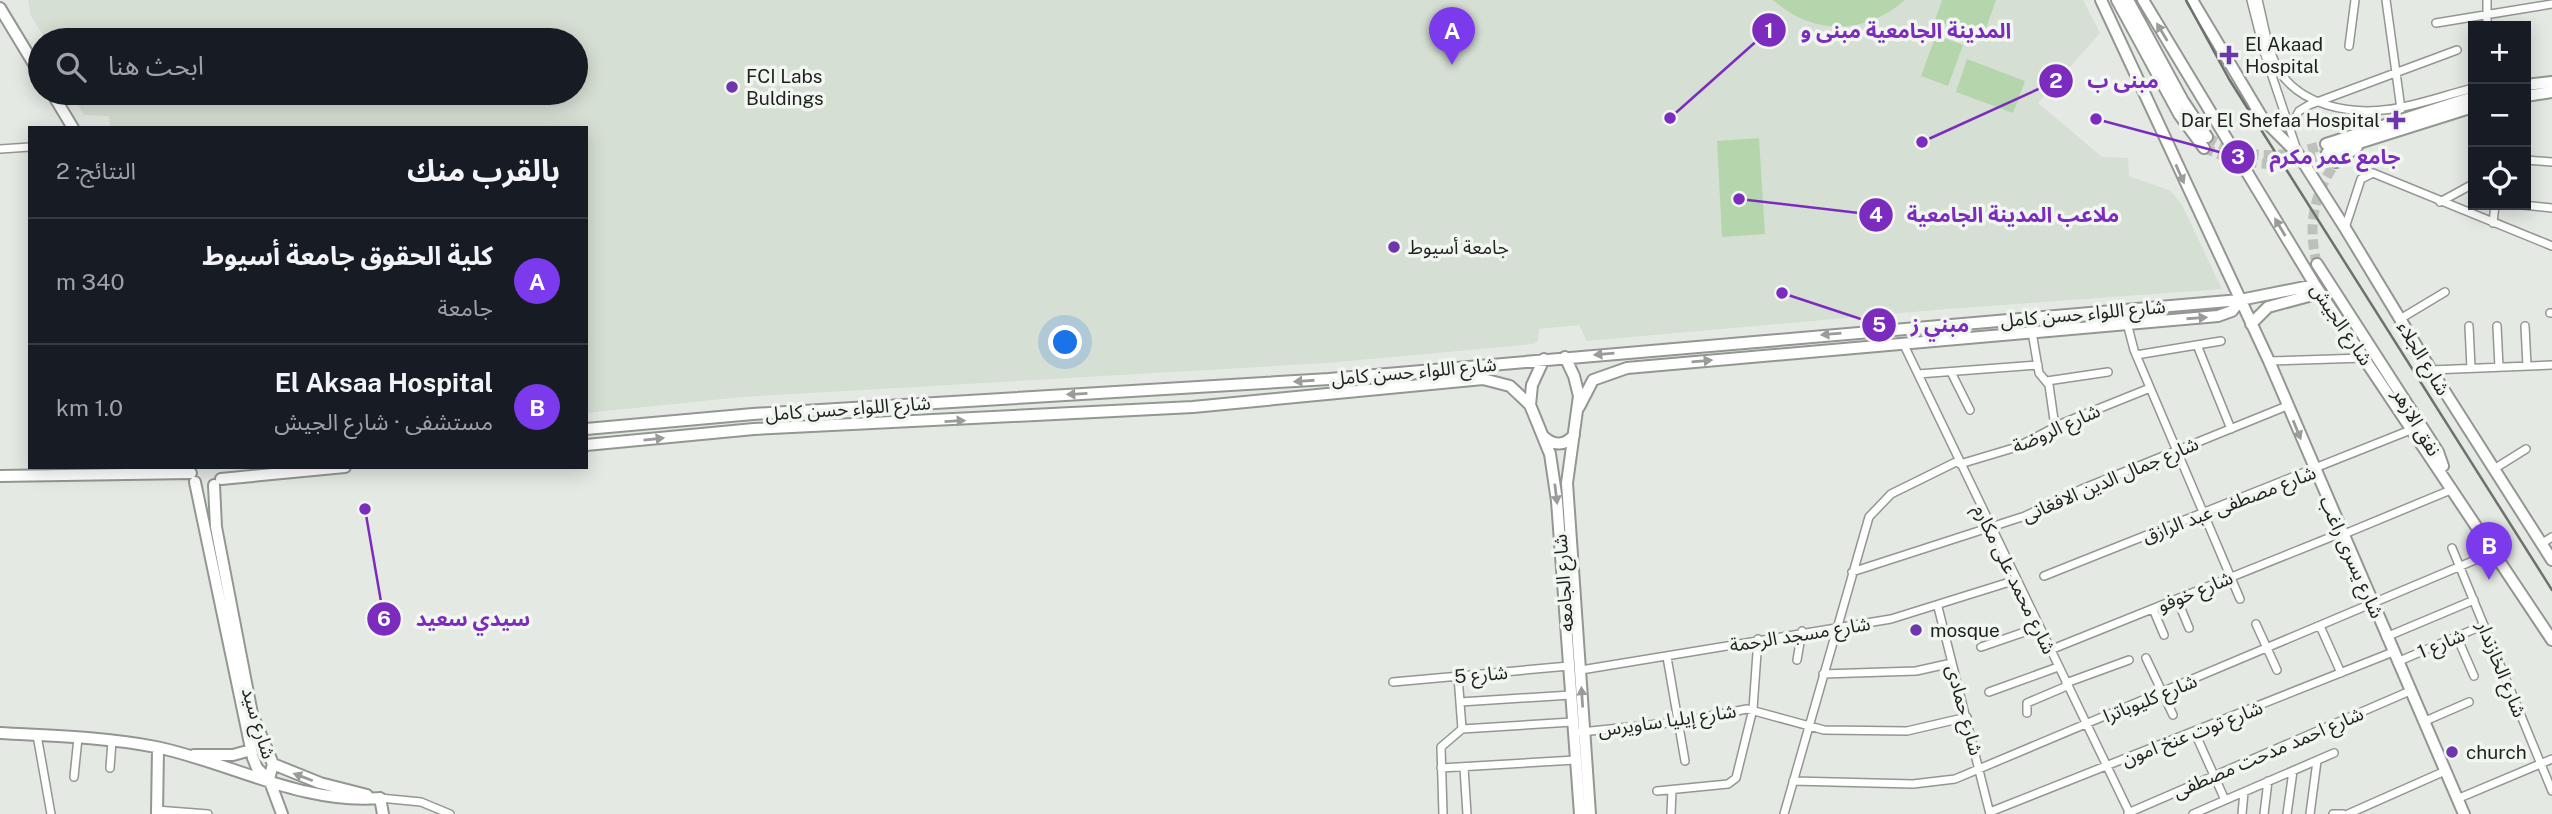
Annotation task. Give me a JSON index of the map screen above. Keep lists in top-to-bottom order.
{
  "streets": {
    "main road": [
      "شارع اللواء حسن كامل",
      "شارع الجيش",
      "شارع الجلاء",
      "نفق الازهر",
      "شارع يسرى راغب",
      "شارع الجامعه",
      "شارع سيد"
    ],
    "street": [
      "شارع الروضة",
      "شارع جمال الدين الافغانى",
      "شارع مصطفى عبد الرازق",
      "شارع محمد على مكارم",
      "شارع خوفو",
      "شارع مسجد الرحمة",
      "شارع 1",
      "شارع الخازندار",
      "شارع 5",
      "شارع كليوباترا",
      "شارع حمادى",
      "شارع إيليا ساويرس",
      "شارع توت عنخ امون",
      "شارع احمد مدحت مصطفى"
    ]
  },
  "crossings": [
    ["شارع اللواء حسن كامل", "شارع الجيش"],
    ["شارع اللواء حسن كامل", "شارع يسرى راغب"],
    ["شارع اللواء حسن كامل", "شارع محمد على مكارم"],
    ["شارع اللواء حسن كامل", "شارع الجامعه"],
    ["شارع الجيش", "نفق الازهر"],
    ["شارع الجيش", "شارع مصطفى عبد الرازق"],
    ["شارع الجيش", "شارع خوفو"],
    ["شارع الجيش", "شارع كليوباترا"],
    ["شارع الروضة", "شارع جمال الدين الافغانى"],
    ["شارع الروضة", "شارع محمد على مكارم"],
    ["شارع الروضة", "شارع مسجد الرحمة"],
    ["شارع الروضة", "شارع كليوباترا"],
    ["شارع الروضة", "شارع إيليا ساويرس"],
    ["شارع جمال الدين الافغانى", "شارع يسرى راغب"],
    ["شارع جمال الدين الافغانى", "شارع محمد على مكارم"],
    ["شارع مصطفى عبد الرازق", "شارع يسرى راغب"],
    ["شارع يسرى راغب", "شارع خوفو"],
    ["شارع يسرى راغب", "شارع 1"],
    ["شارع يسرى راغب", "شارع كليوباترا"],
    ["شارع يسرى راغب", "شارع توت عنخ امون"],
    ["شارع يسرى راغب", "شارع احمد مدحت مصطفى"],
    ["شارع محمد على مكارم", "شارع خوفو"],
    ["شارع محمد على مكارم", "شارع مسجد الرحمة"],
    ["شارع محمد على مكارم", "شارع كليوباترا"],
    ["شارع محمد على مكارم", "شارع توت عنخ امون"],
    ["شارع محمد على مكارم", "شارع احمد مدحت مصطفى"],
    ["شارع الجامعه", "شارع مسجد الرحمة"],
    ["شارع الجامعه", "شارع 5"],
    ["شارع الجامعه", "شارع إيليا ساويرس"],
    ["شارع مسجد الرحمة", "شارع حمادى"],
    ["شارع 1", "شارع الخازندار"],
    ["شارع 1", "شارع توت عنخ امون"],
    ["شارع الخازندار", "شارع كليوباترا"],
    ["شارع كليوباترا", "شارع حمادى"],
    ["شارع حمادى", "شارع إيليا ساويرس"],
    ["شارع حمادى", "شارع توت عنخ امون"]
  ],
  "places": {
    "health": ["El Akaad Hospital", "Dar El Shefaa Hospital"],
    "other": [
      "FCI Labs Buldings",
      "المدينة الجامعية مبنى و",
      "جامع عمر مكرم",
      "مبنى ب",
      "ملاعب المدينة الجامعية",
      "جامعة أسيوط",
      "مبني ز",
      "سيدي سعيد",
      "mosque",
      "church"
    ]
  },
  "page": {
    "pins": ["A", "B"],
    "map_buttons": ["+", "−"],
    "search": "ابحث هنا",
    "heading": ["بالقرب منك", "النتائج: 2"],
    "list": [
      {
        "mark": "A",
        "name": "كلية الحقوق جامعة أسيوط",
        "note": "جامعة",
        "value": "340 m"
      },
      {
        "mark": "B",
        "name": "El Aksaa Hospital",
        "note": "مستشفى · شارع الجيش",
        "value": "1.0 km"
      }
    ]
  }
}
